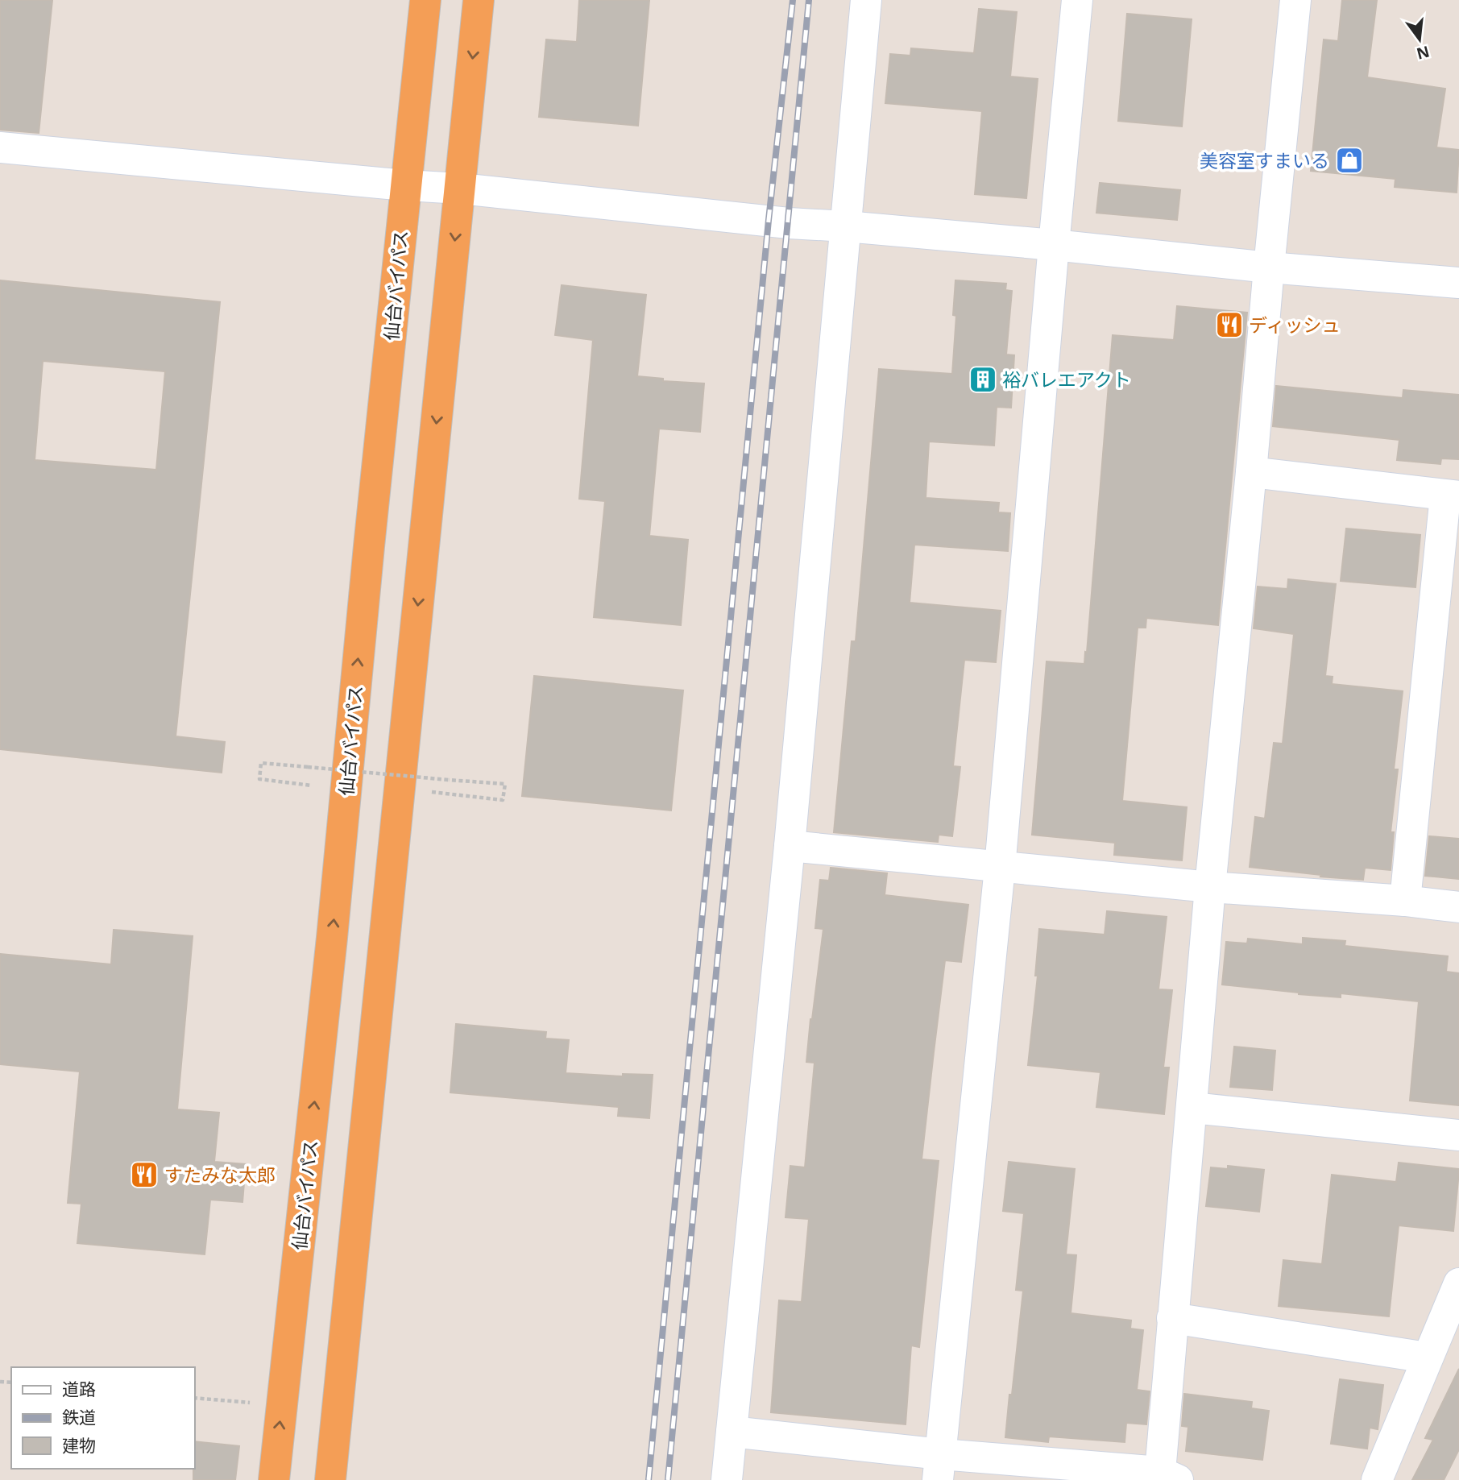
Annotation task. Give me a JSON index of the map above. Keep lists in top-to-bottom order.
{
  "streets": {
    "highway": ["仙台バイパス"]
  },
  "places": {
    "shop": ["美容室すまいる"],
    "restaurant": ["ディッシュ", "すたみな太郎"],
    "building": ["裕バレエアクト"]
  },
  "legend": ["道路", "鉄道", "建物"],
  "north": "bottom"
}
